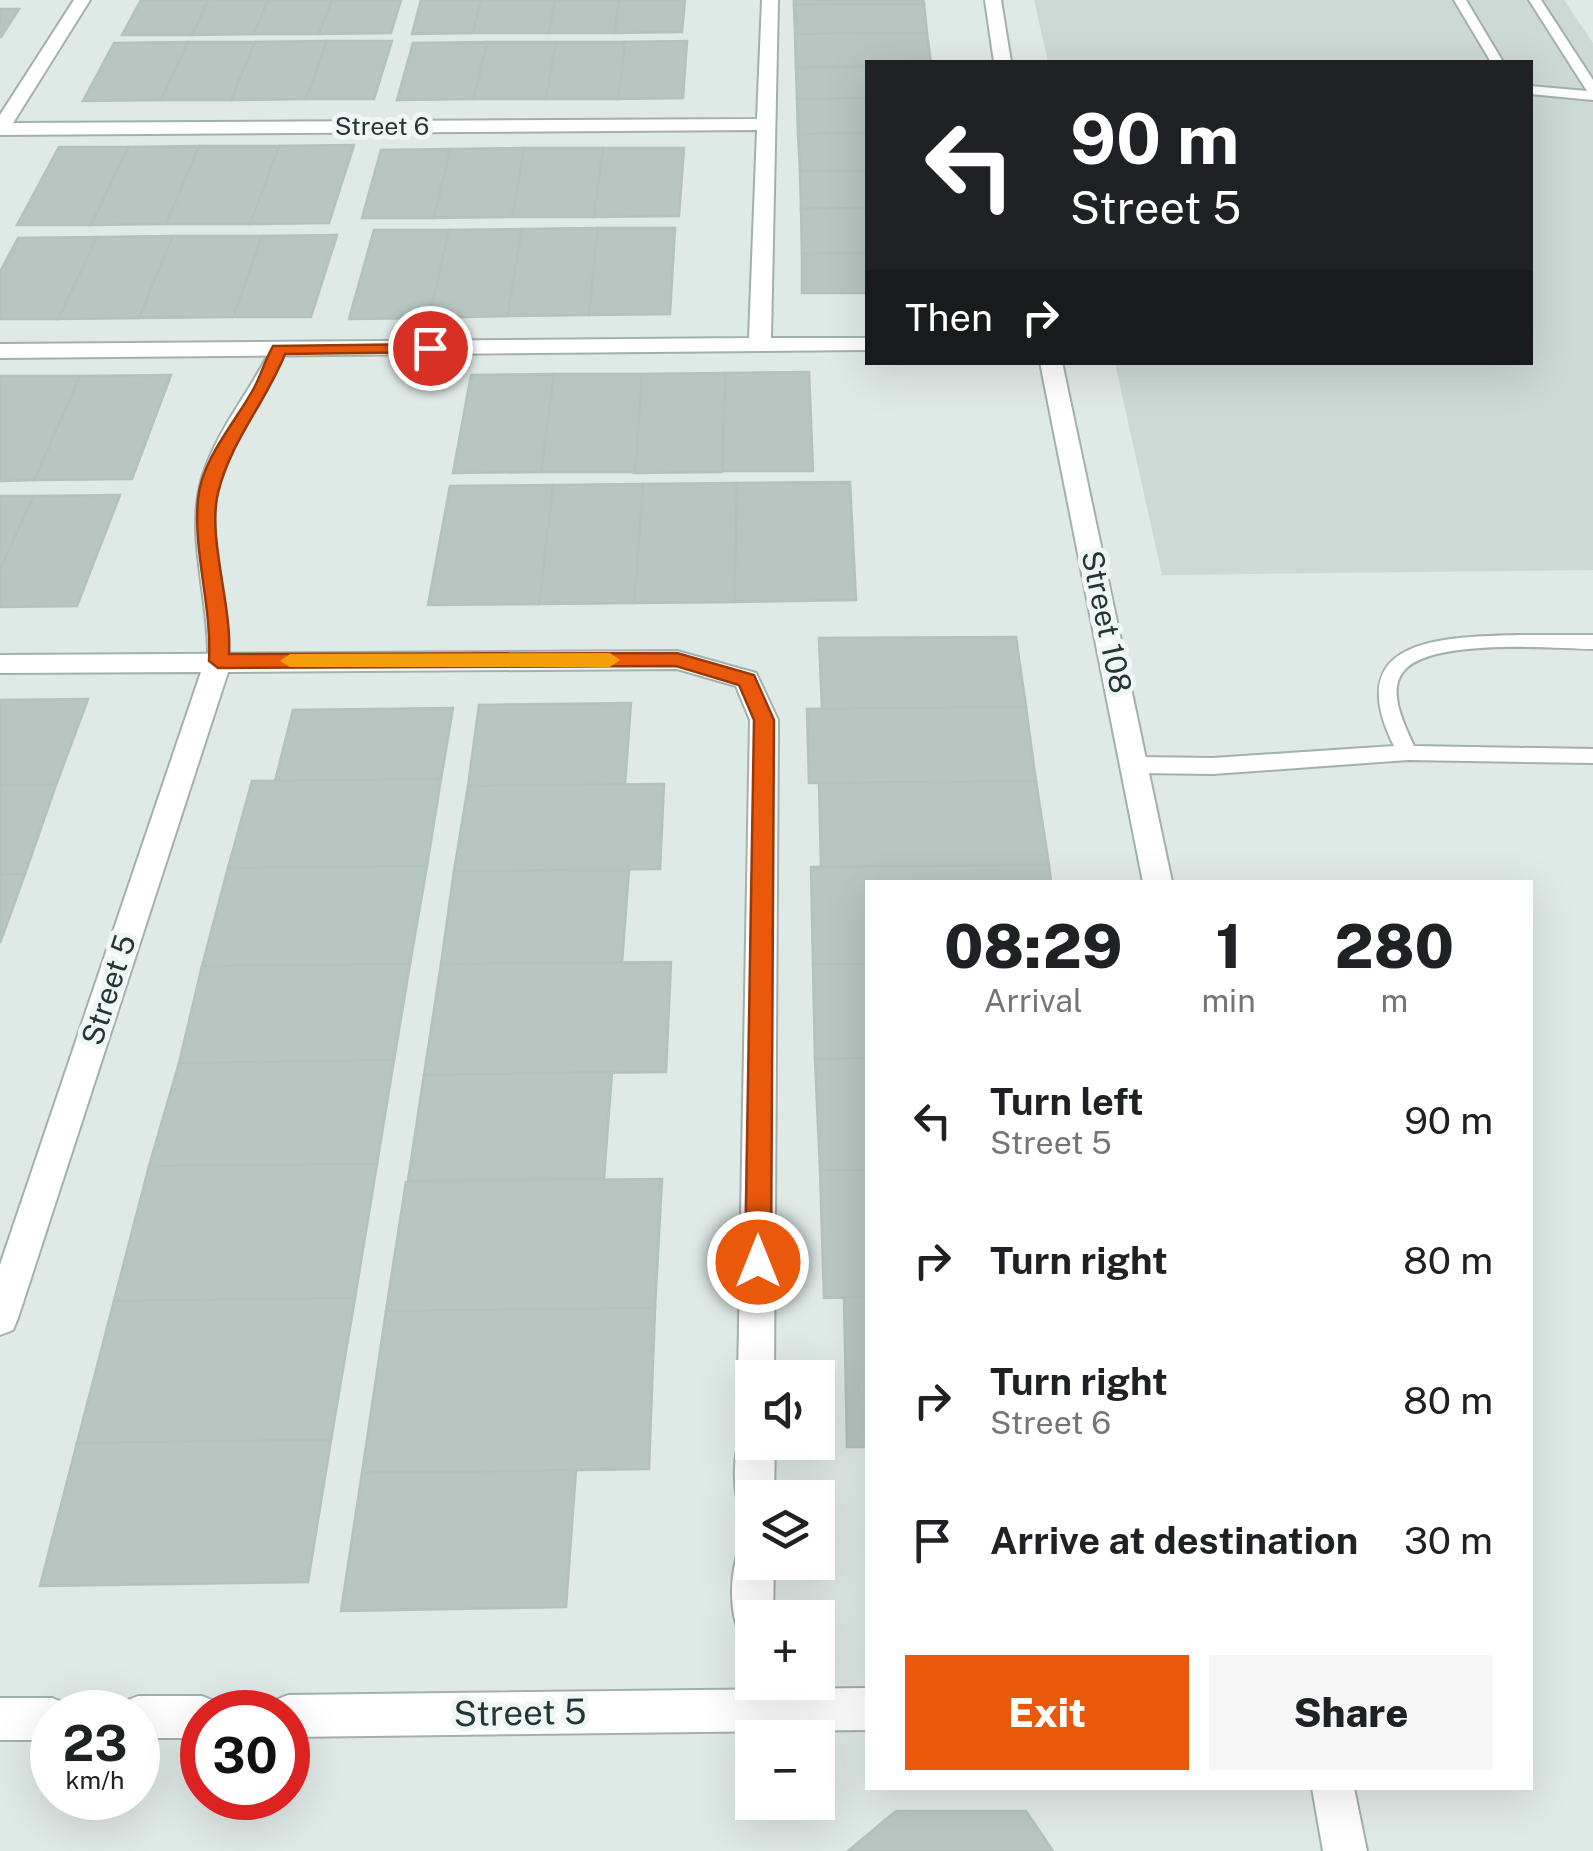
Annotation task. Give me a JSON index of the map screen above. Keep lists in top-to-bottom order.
{
  "streets": {
    "street": ["Street 6", "Street 108", "Street 5"]
  },
  "page": {
    "turn": ["90 m", "Street 5"],
    "then": "Then",
    "eta": [
      "08:29",
      "Arrival",
      "1",
      "min",
      "280",
      "m"
    ],
    "list": [
      {
        "name": "Turn left",
        "note": "Street 5",
        "value": "90 m"
      },
      {
        "name": "Turn right",
        "value": "80 m"
      },
      {
        "name": "Turn right",
        "note": "Street 6",
        "value": "80 m"
      },
      {
        "name": "Arrive at destination",
        "value": "30 m"
      }
    ],
    "map_buttons": ["+", "−"],
    "buttons": ["Exit", "Share"],
    "speed": "23 km/h",
    "limit": "30"
  }
}
